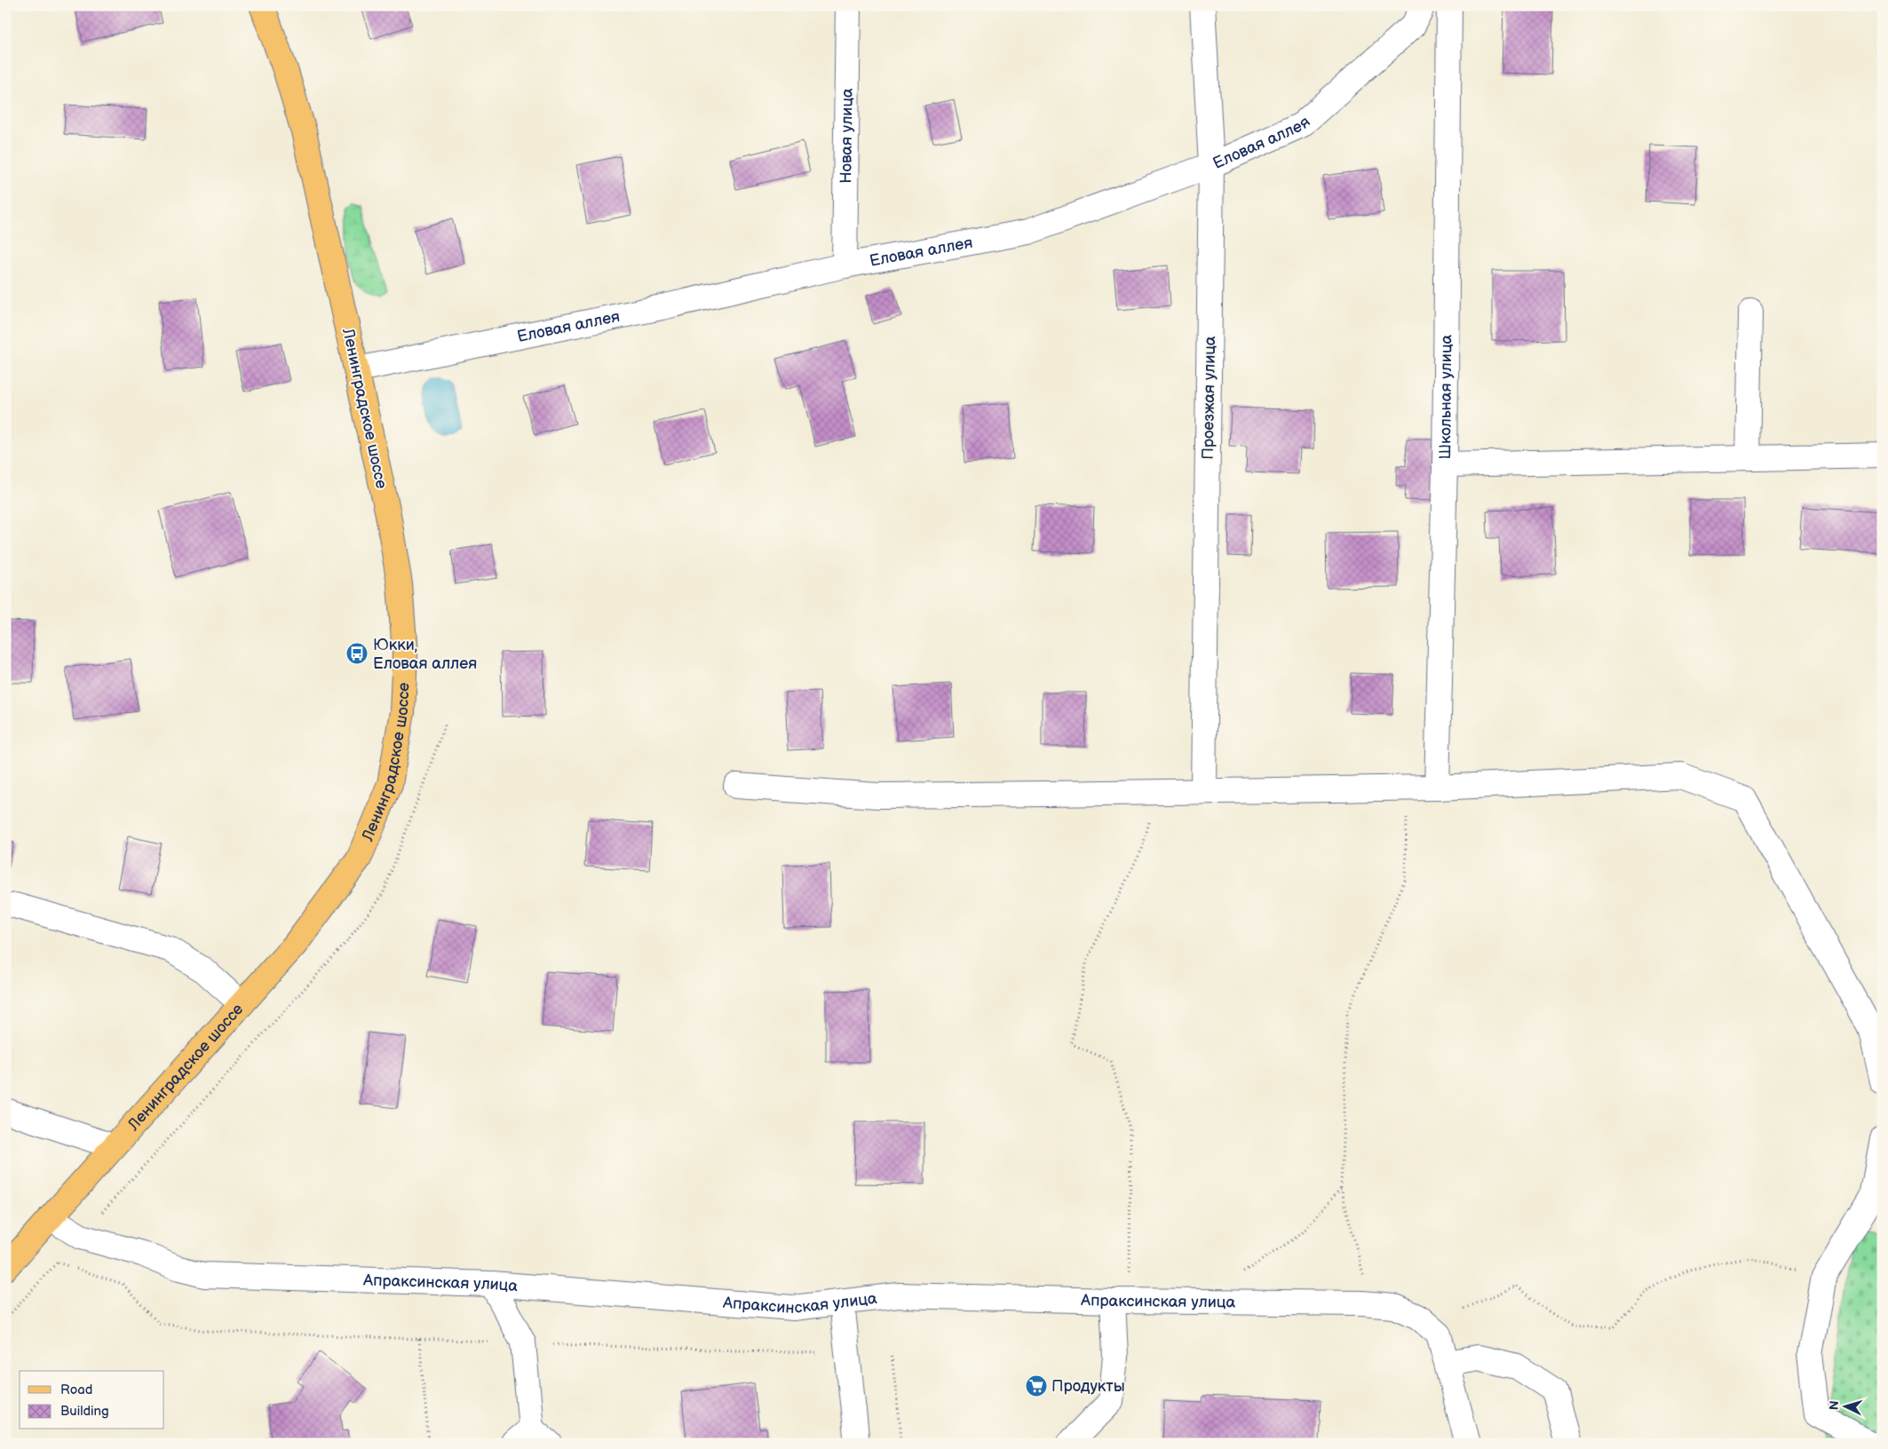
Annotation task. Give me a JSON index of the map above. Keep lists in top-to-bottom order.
{
  "streets": {
    "main road": ["Ленинградское шоссе"],
    "street": [
      "Новая улица",
      "Еловая аллея",
      "Школьная улица",
      "Проезжая улица",
      "Апраксинская улица"
    ]
  },
  "crossings": [
    ["Новая улица", "Еловая аллея"],
    ["Еловая аллея", "Проезжая улица"],
    ["Еловая аллея", "Ленинградское шоссе"],
    ["Ленинградское шоссе", "Апраксинская улица"]
  ],
  "places": {
    "bus stop": ["Юкки, Еловая аллея"],
    "supermarket": ["Продукты"]
  },
  "legend": ["Road", "Building"],
  "north": "left"
}
